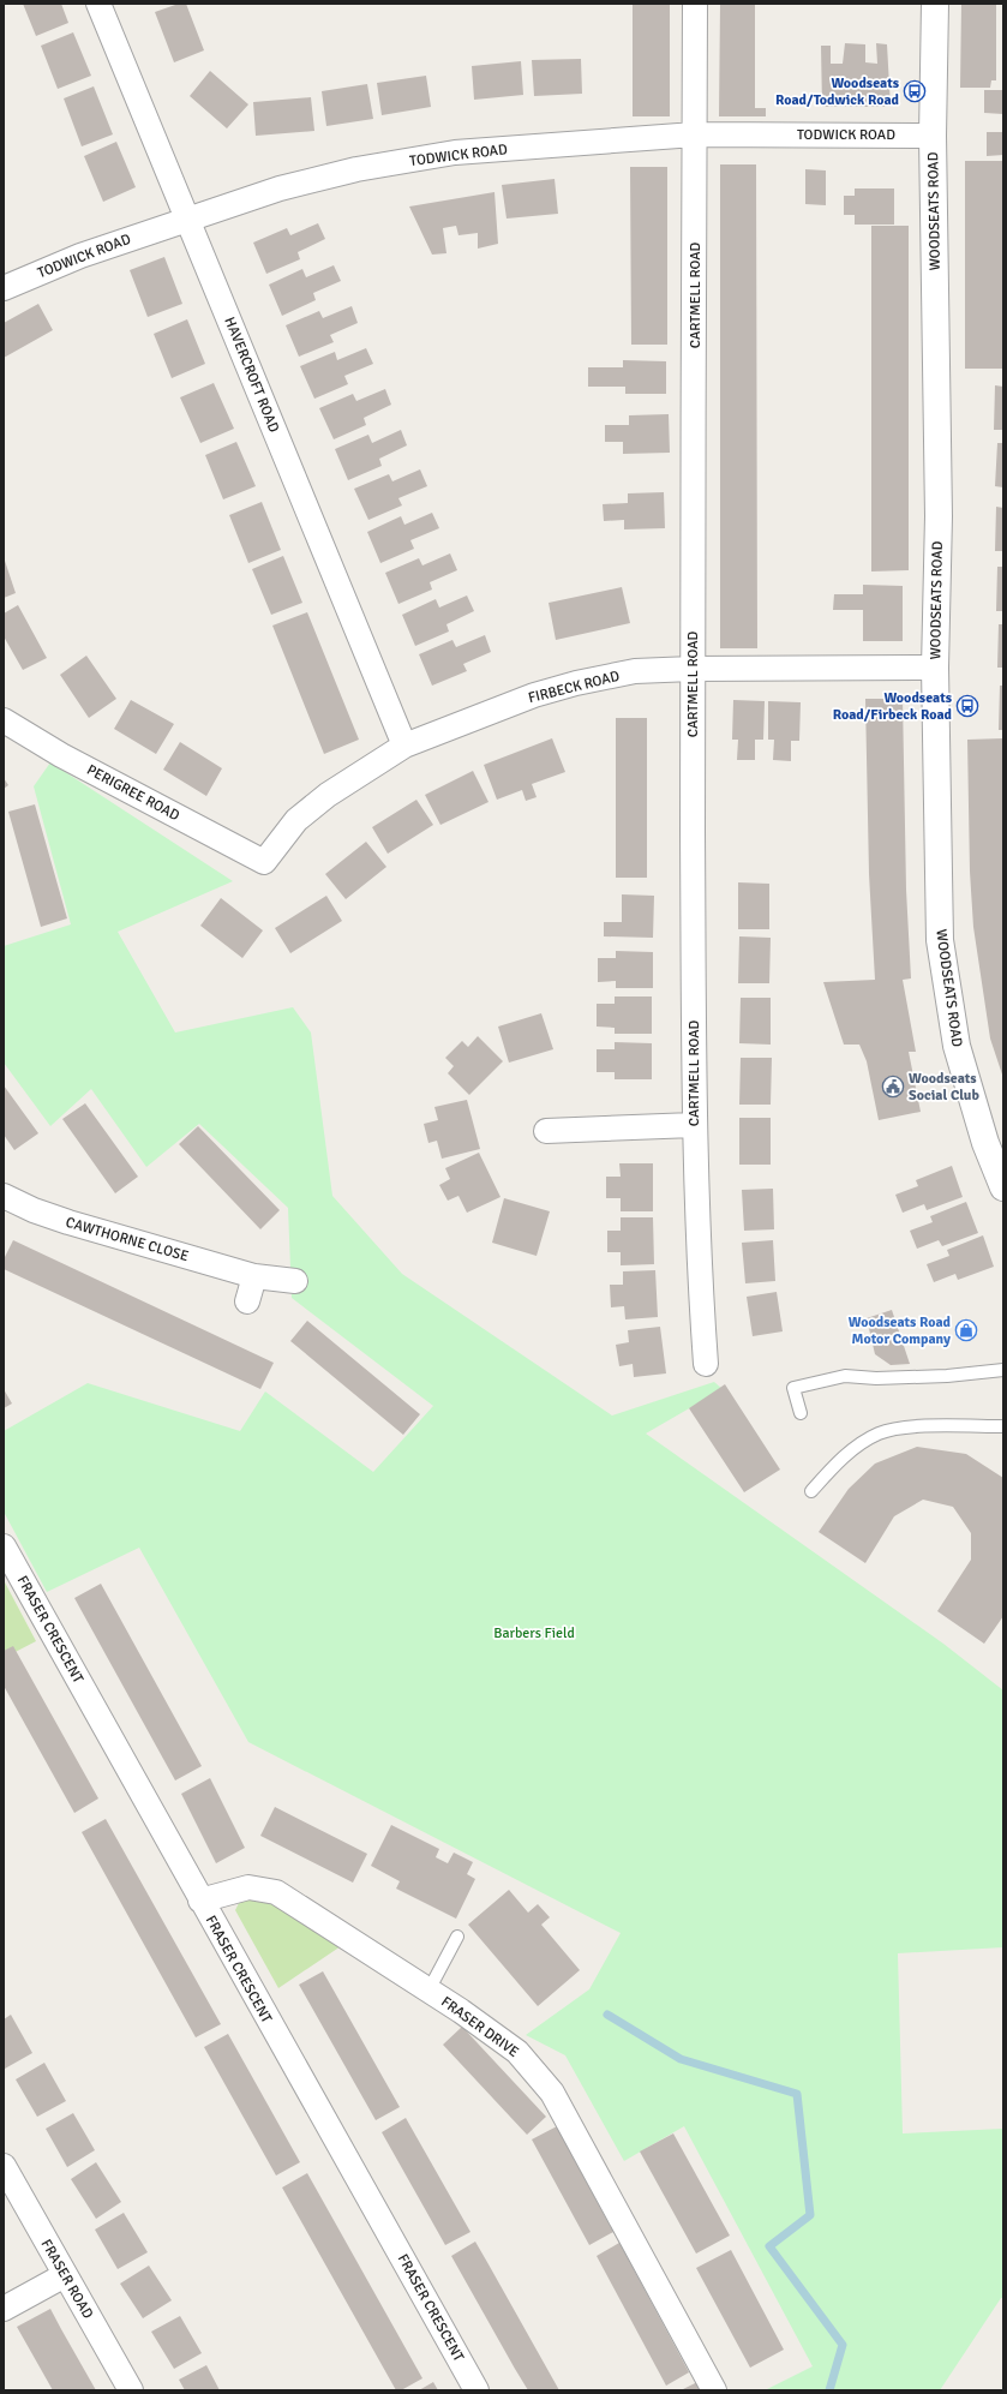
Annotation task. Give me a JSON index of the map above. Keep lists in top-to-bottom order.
{
  "streets": {
    "street": [
      "TODWICK ROAD",
      "WOODSEATS ROAD",
      "CARTMELL ROAD",
      "HAVERCROFT ROAD",
      "FIRBECK ROAD",
      "PERIGREE ROAD",
      "CAWTHORNE CLOSE",
      "FRASER CRESCENT",
      "FRASER DRIVE",
      "FRASER ROAD"
    ]
  },
  "crossings": [
    ["TODWICK ROAD", "WOODSEATS ROAD"],
    ["TODWICK ROAD", "CARTMELL ROAD"],
    ["TODWICK ROAD", "HAVERCROFT ROAD"],
    ["WOODSEATS ROAD", "FIRBECK ROAD"],
    ["CARTMELL ROAD", "FIRBECK ROAD"],
    ["HAVERCROFT ROAD", "FIRBECK ROAD"],
    ["FIRBECK ROAD", "PERIGREE ROAD"],
    ["FRASER CRESCENT", "FRASER DRIVE"]
  ],
  "parks": ["Barbers Field"],
  "places": {
    "bus stop": ["Woodseats Road/Todwick Road", "Woodseats Road/Firbeck Road"],
    "public building": ["Woodseats Social Club"],
    "shop": ["Woodseats Road Motor Company"]
  }
}
